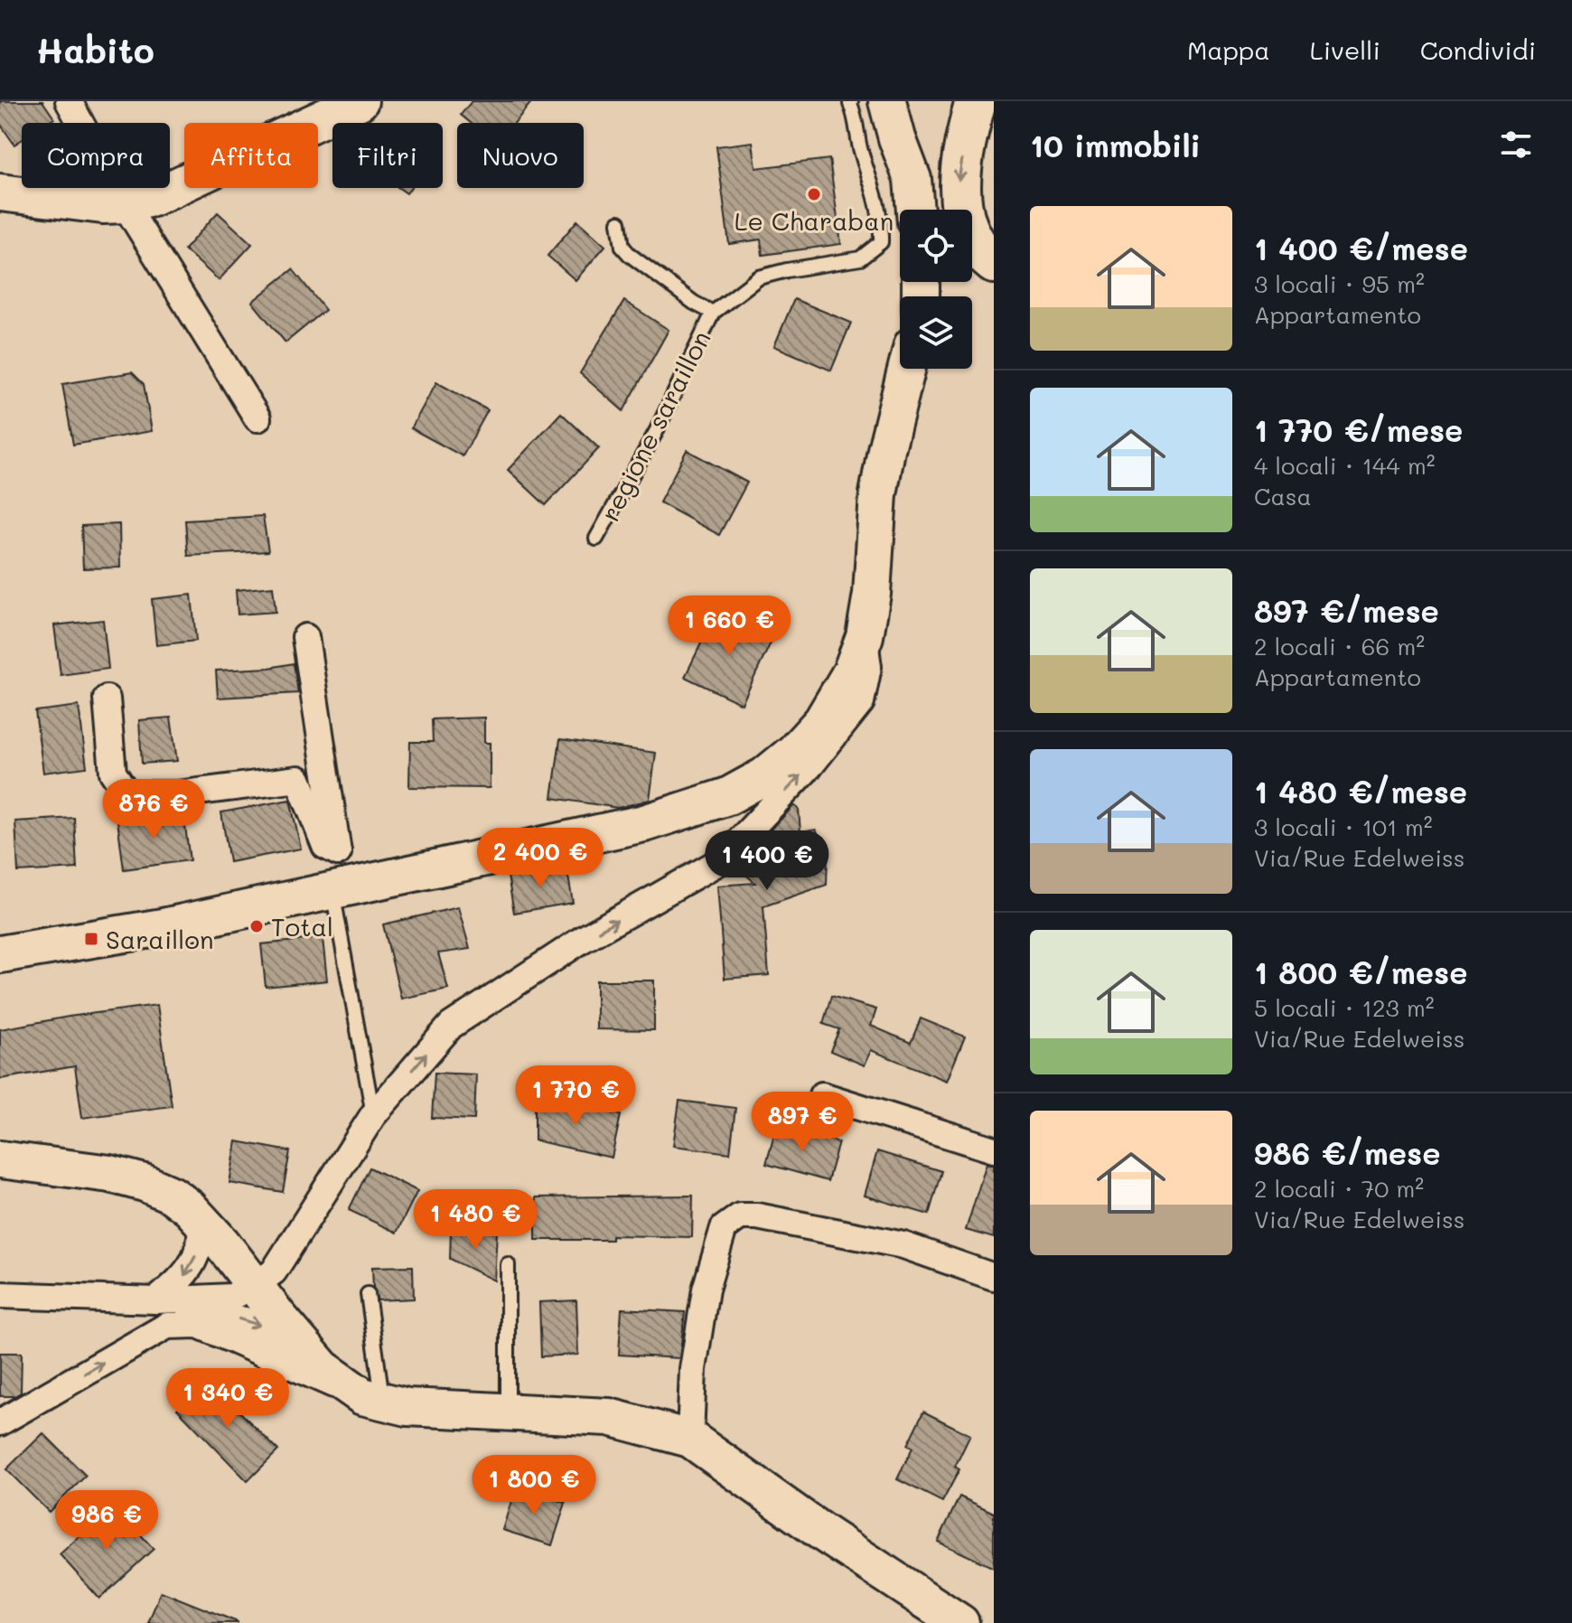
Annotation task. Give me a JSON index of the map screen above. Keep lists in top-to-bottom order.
{
  "streets": {
    "lane": ["regione saraillon"]
  },
  "places": {
    "other": ["Le Charaban", "Total"],
    "transit": ["Saraillon"]
  },
  "page": {
    "header": "Habito",
    "nav": ["Mappa", "Livelli", "Condividi"],
    "heading": "10 immobili",
    "chip": [
      "Compra",
      "Affitta",
      "Filtri",
      "Nuovo"
    ],
    "list": [
      {
        "name": "1 400 €/mese",
        "note": "3 locali · 95 m² · Appartamento"
      },
      {
        "name": "1 770 €/mese",
        "note": "4 locali · 144 m² · Casa"
      },
      {
        "name": "897 €/mese",
        "note": "2 locali · 66 m² · Appartamento"
      },
      {
        "name": "1 480 €/mese",
        "note": "3 locali · 101 m² · Via/Rue Edelweiss"
      },
      {
        "name": "1 800 €/mese",
        "note": "5 locali · 123 m² · Via/Rue Edelweiss"
      },
      {
        "name": "986 €/mese",
        "note": "2 locali · 70 m² · Via/Rue Edelweiss"
      }
    ],
    "price": [
      "1 660 €",
      "876 €",
      "2 400 €",
      "1 400 €",
      "1 770 €",
      "897 €",
      "1 480 €",
      "1 340 €",
      "1 800 €",
      "986 €"
    ]
  }
}
